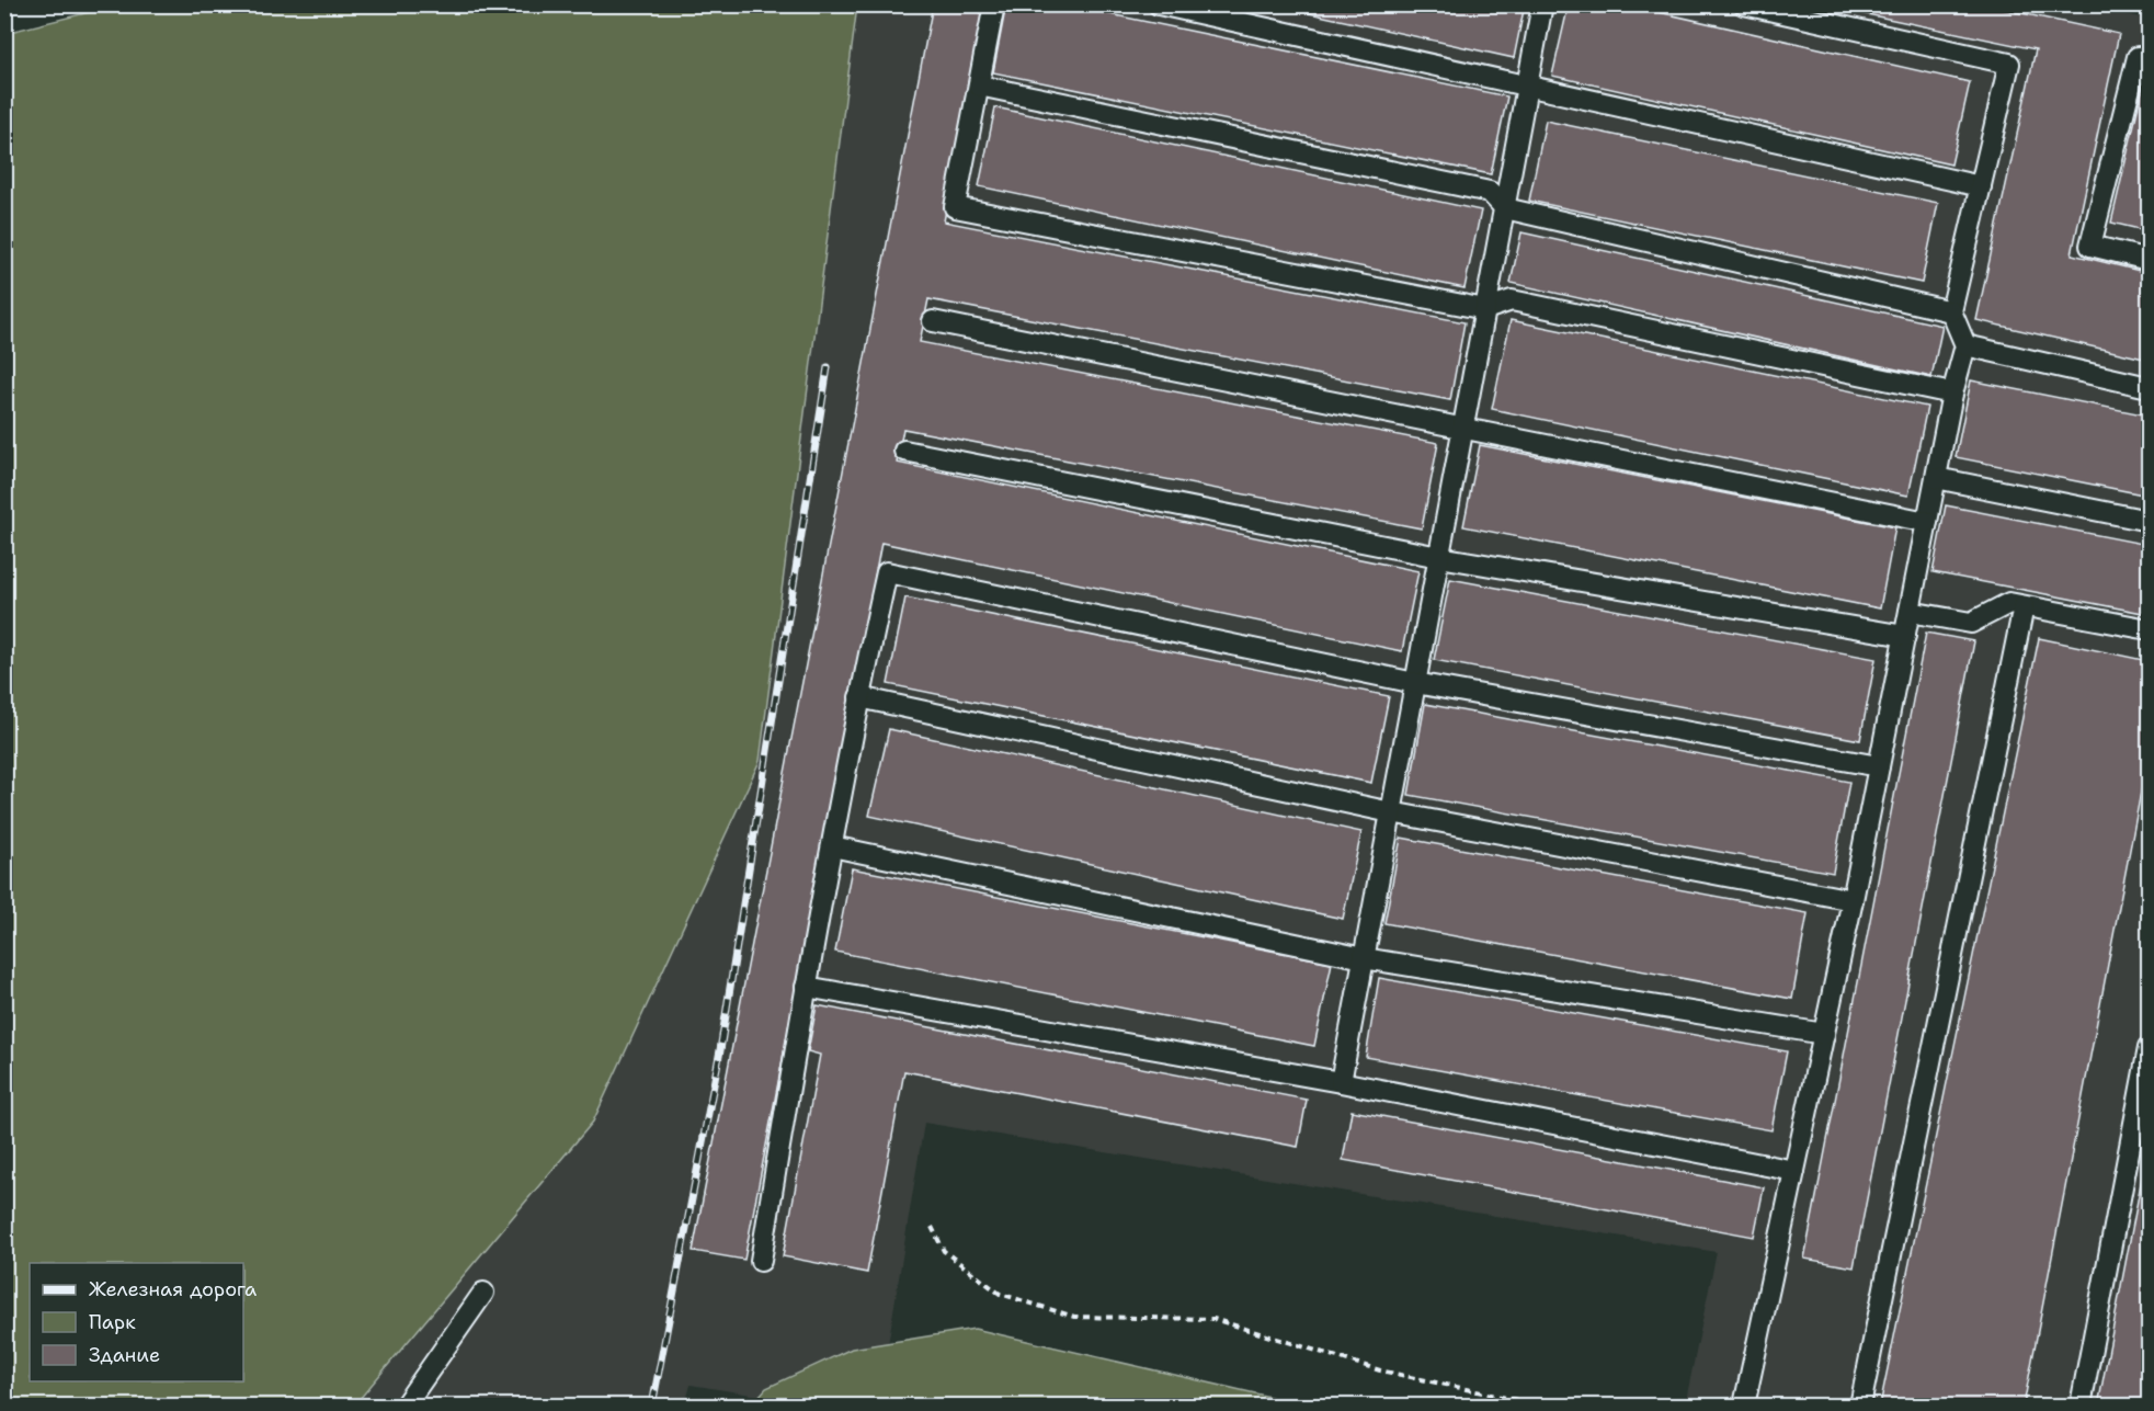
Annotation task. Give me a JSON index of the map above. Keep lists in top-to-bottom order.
{
  "legend": ["Железная дорога", "Парк", "Здание"]
}
